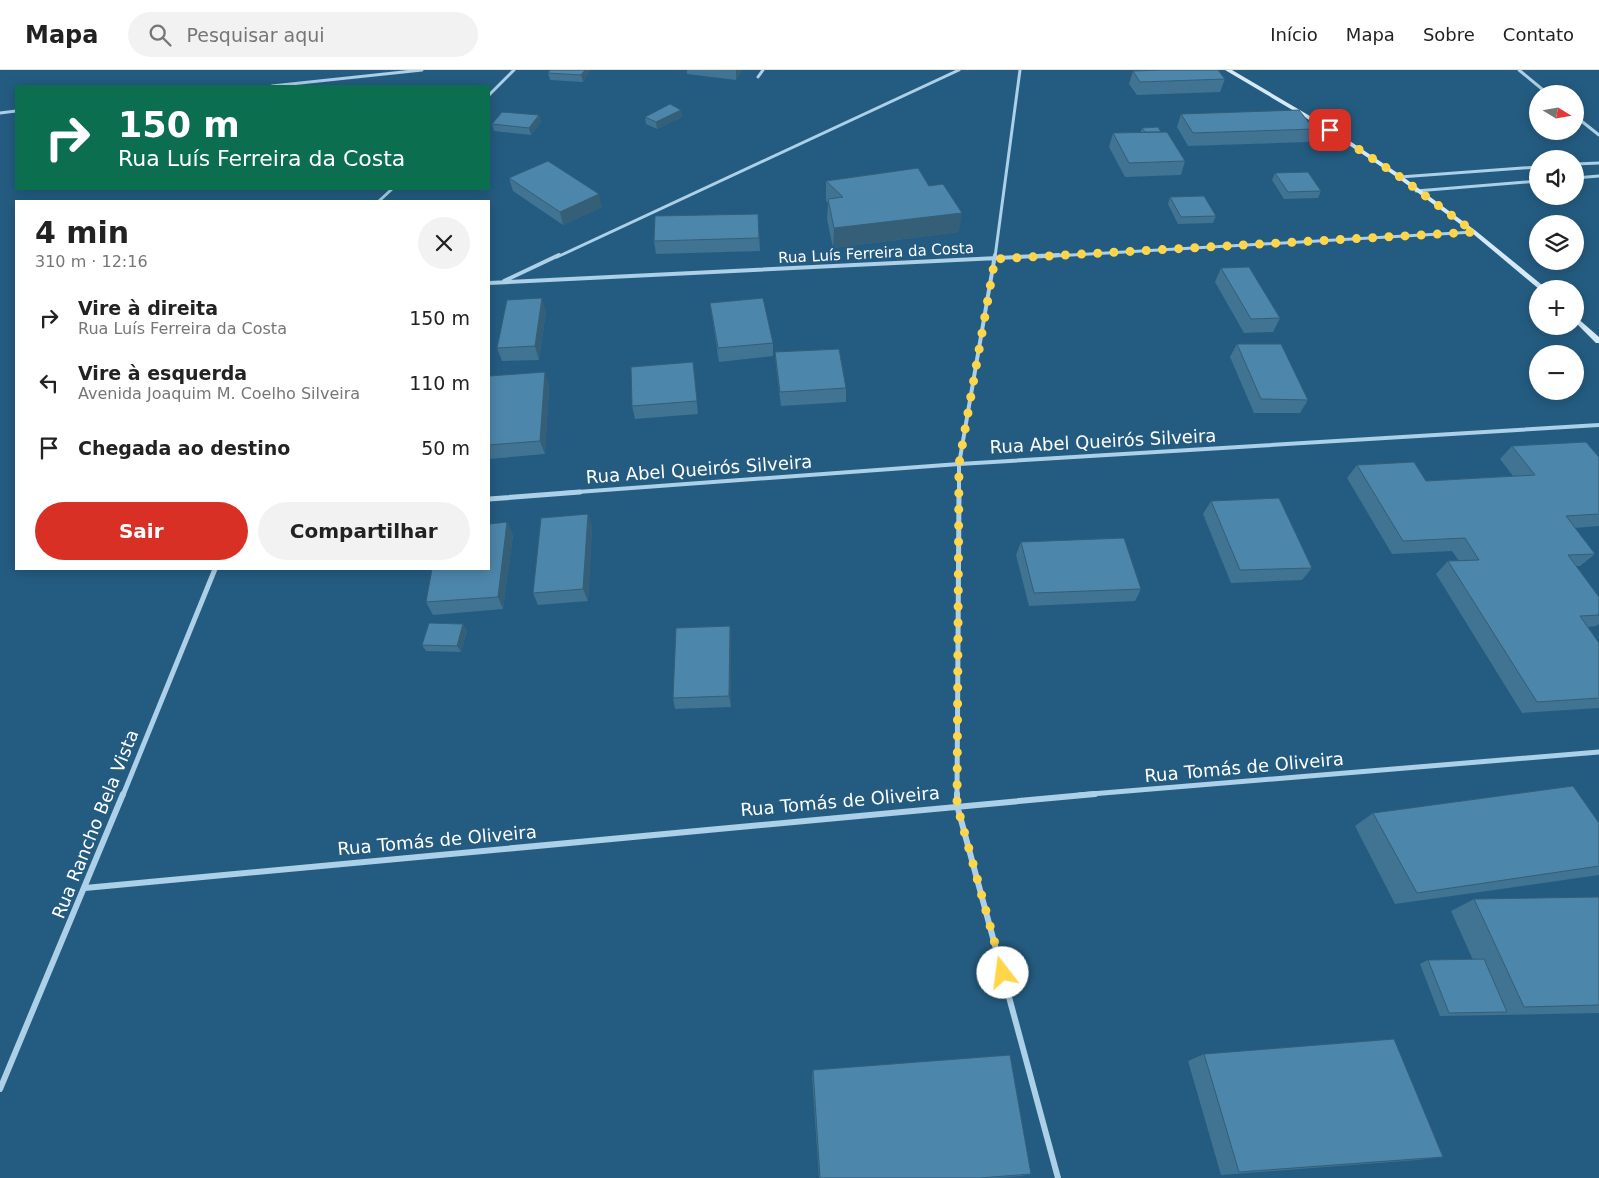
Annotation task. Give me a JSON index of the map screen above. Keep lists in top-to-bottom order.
{
  "streets": {
    "street": [
      "Rua Luís Ferreira da Costa",
      "Rua Abel Queirós Silveira",
      "Rua Tomás de Oliveira",
      "Rua Rancho Bela Vista"
    ]
  },
  "crossings": [
    ["Rua Tomás de Oliveira", "Rua Rancho Bela Vista"]
  ],
  "north": "right",
  "page": {
    "header": "Mapa",
    "search": "Pesquisar aqui",
    "nav": [
      "Início",
      "Mapa",
      "Sobre",
      "Contato"
    ],
    "map_buttons": ["+", "−"],
    "turn": ["150 m", "Rua Luís Ferreira da Costa"],
    "heading": ["4 min", "310 m · 12:16"],
    "list": [
      {
        "name": "Vire à direita",
        "note": "Rua Luís Ferreira da Costa",
        "value": "150 m"
      },
      {
        "name": "Vire à esquerda",
        "note": "Avenida Joaquim M. Coelho Silveira",
        "value": "110 m"
      },
      {
        "name": "Chegada ao destino",
        "value": "50 m"
      }
    ],
    "buttons": ["Sair", "Compartilhar"]
  }
}
